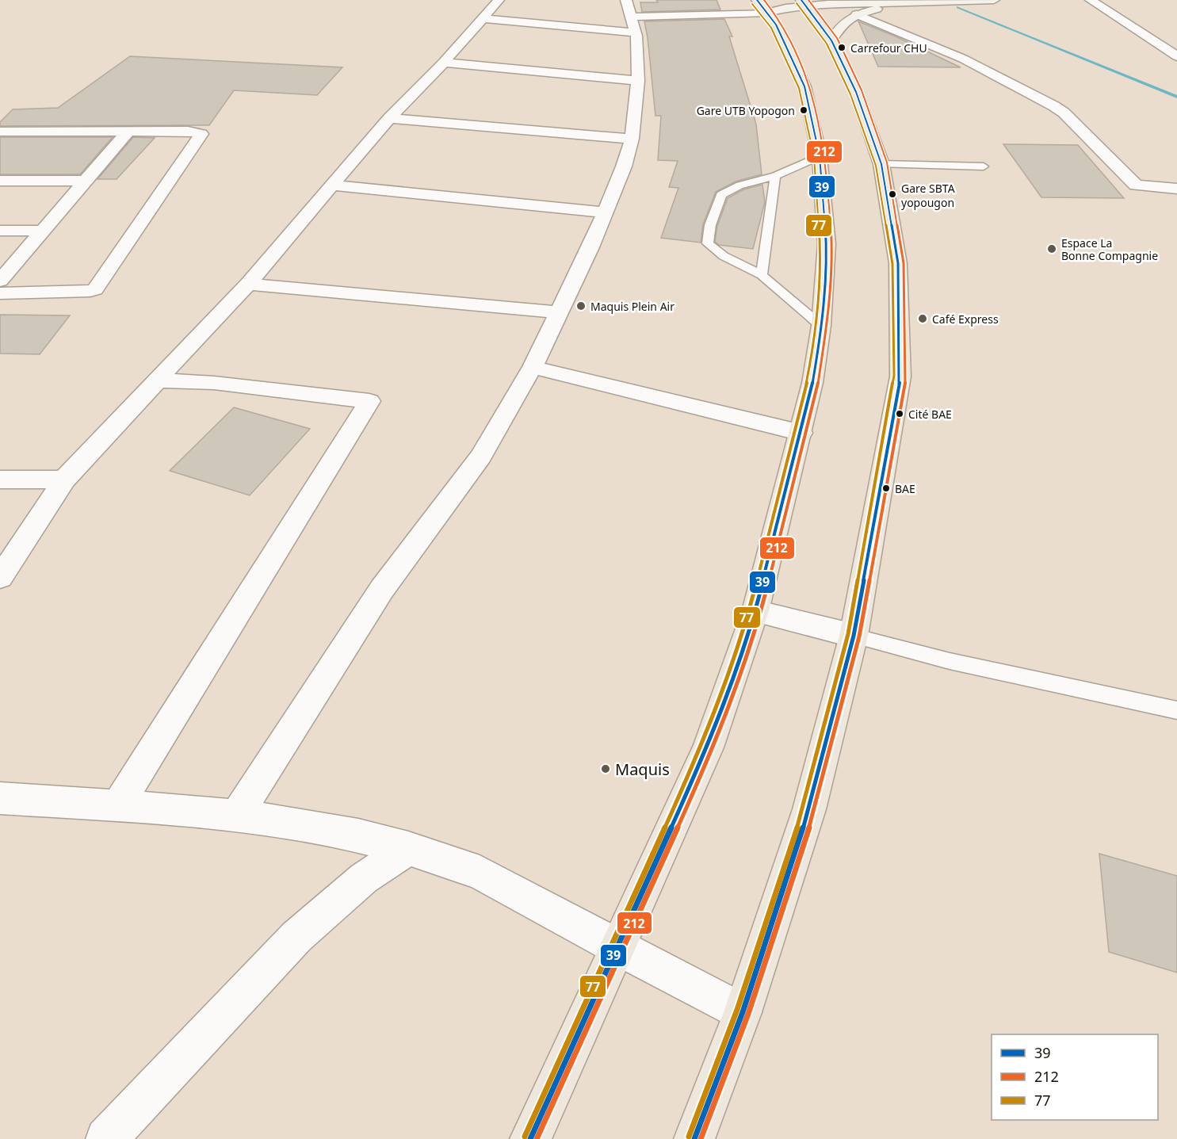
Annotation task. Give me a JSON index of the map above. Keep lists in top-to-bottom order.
{
  "places": [
    "Carrefour CHU",
    "Gare UTB Yopogon",
    "Gare SBTA yopougon",
    "Espace La Bonne Compagnie",
    "Maquis Plein Air",
    "Café Express",
    "Cité BAE",
    "BAE",
    "Maquis"
  ],
  "lines": ["transit line 39", "transit line 212", "transit line 77"],
  "legend": ["39", "212", "77"]
}
